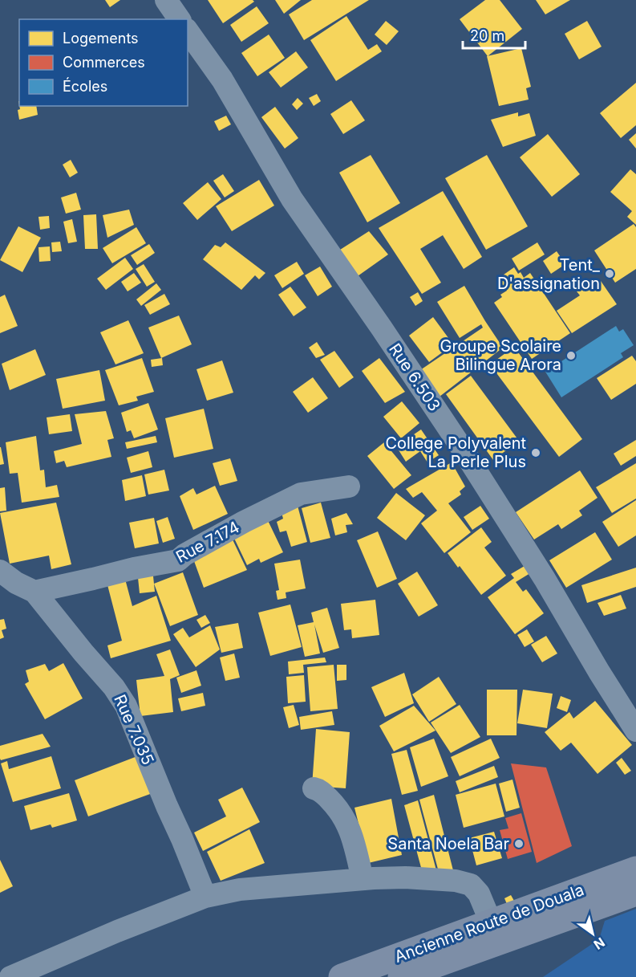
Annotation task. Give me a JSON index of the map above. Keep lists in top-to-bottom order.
{
  "streets": {
    "main road": ["Ancienne Route de Douala"],
    "street": ["Rue 6.503", "Rue 7.174", "Rue 7.035"]
  },
  "crossings": [
    ["Rue 7.174", "Rue 7.035"]
  ],
  "places": [
    "Tent_ D'assignation",
    "Groupe Scolaire Bilingue Arora",
    "College Polyvalent La Perle Plus",
    "Santa Noela Bar"
  ],
  "legend": ["Logements", "Commerces", "Écoles"],
  "scale_bar": "20 m",
  "north": "bottom right"
}
